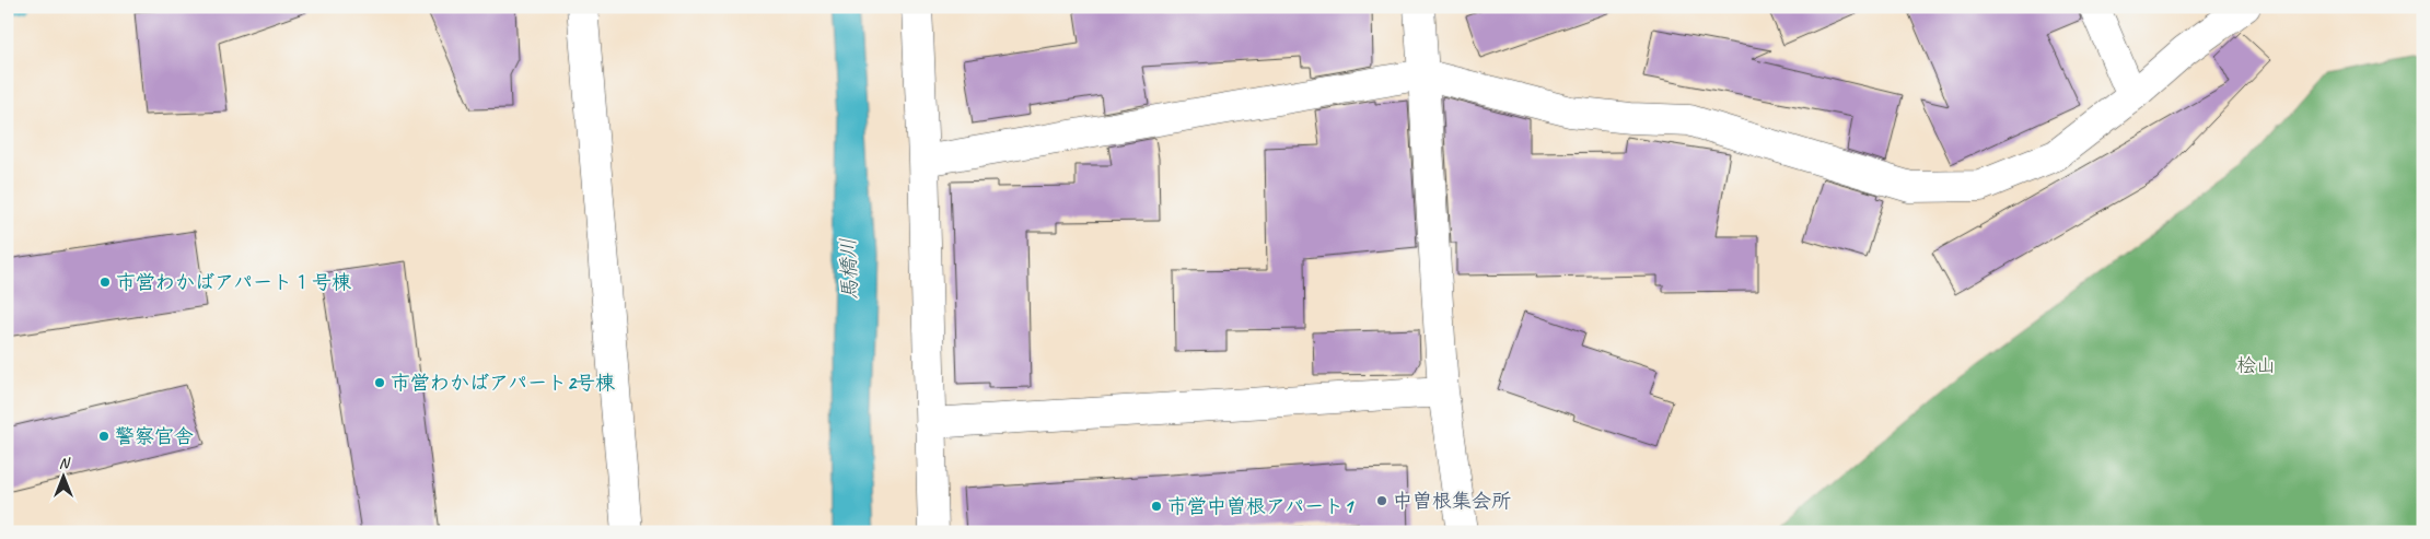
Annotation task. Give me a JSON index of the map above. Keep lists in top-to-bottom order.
{
  "water": ["馬橋川"],
  "parks": ["桧山"],
  "places": [
    "市営わかばアパート１号棟",
    "市営わかばアパート2号棟",
    "警察官舎",
    "中曽根集会所",
    "市営中曽根アパート1"
  ],
  "north": "top"
}
